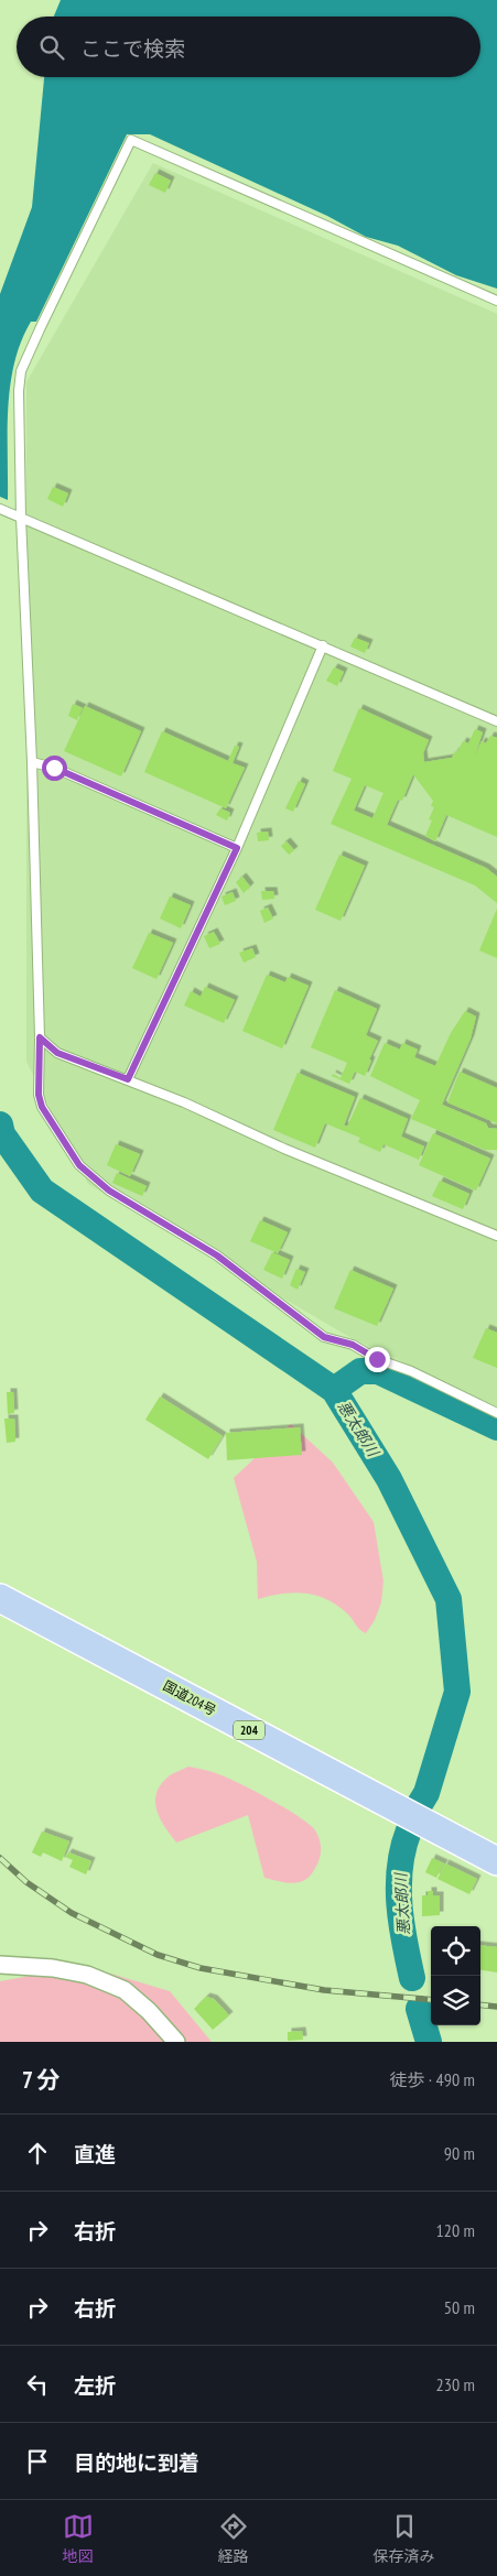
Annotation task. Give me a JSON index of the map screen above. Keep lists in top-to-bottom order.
{
  "streets": {
    "highway": ["国道204号", "204"]
  },
  "water": ["悪太郎川"],
  "page": {
    "search": "ここで検索",
    "heading": ["7 分", "徒歩 · 490 m"],
    "list": [
      ["直進", "90 m"],
      ["右折", "120 m"],
      ["右折", "50 m"],
      ["左折", "230 m"],
      "目的地に到着"
    ],
    "nav": ["地図", "経路", "保存済み"]
  }
}
